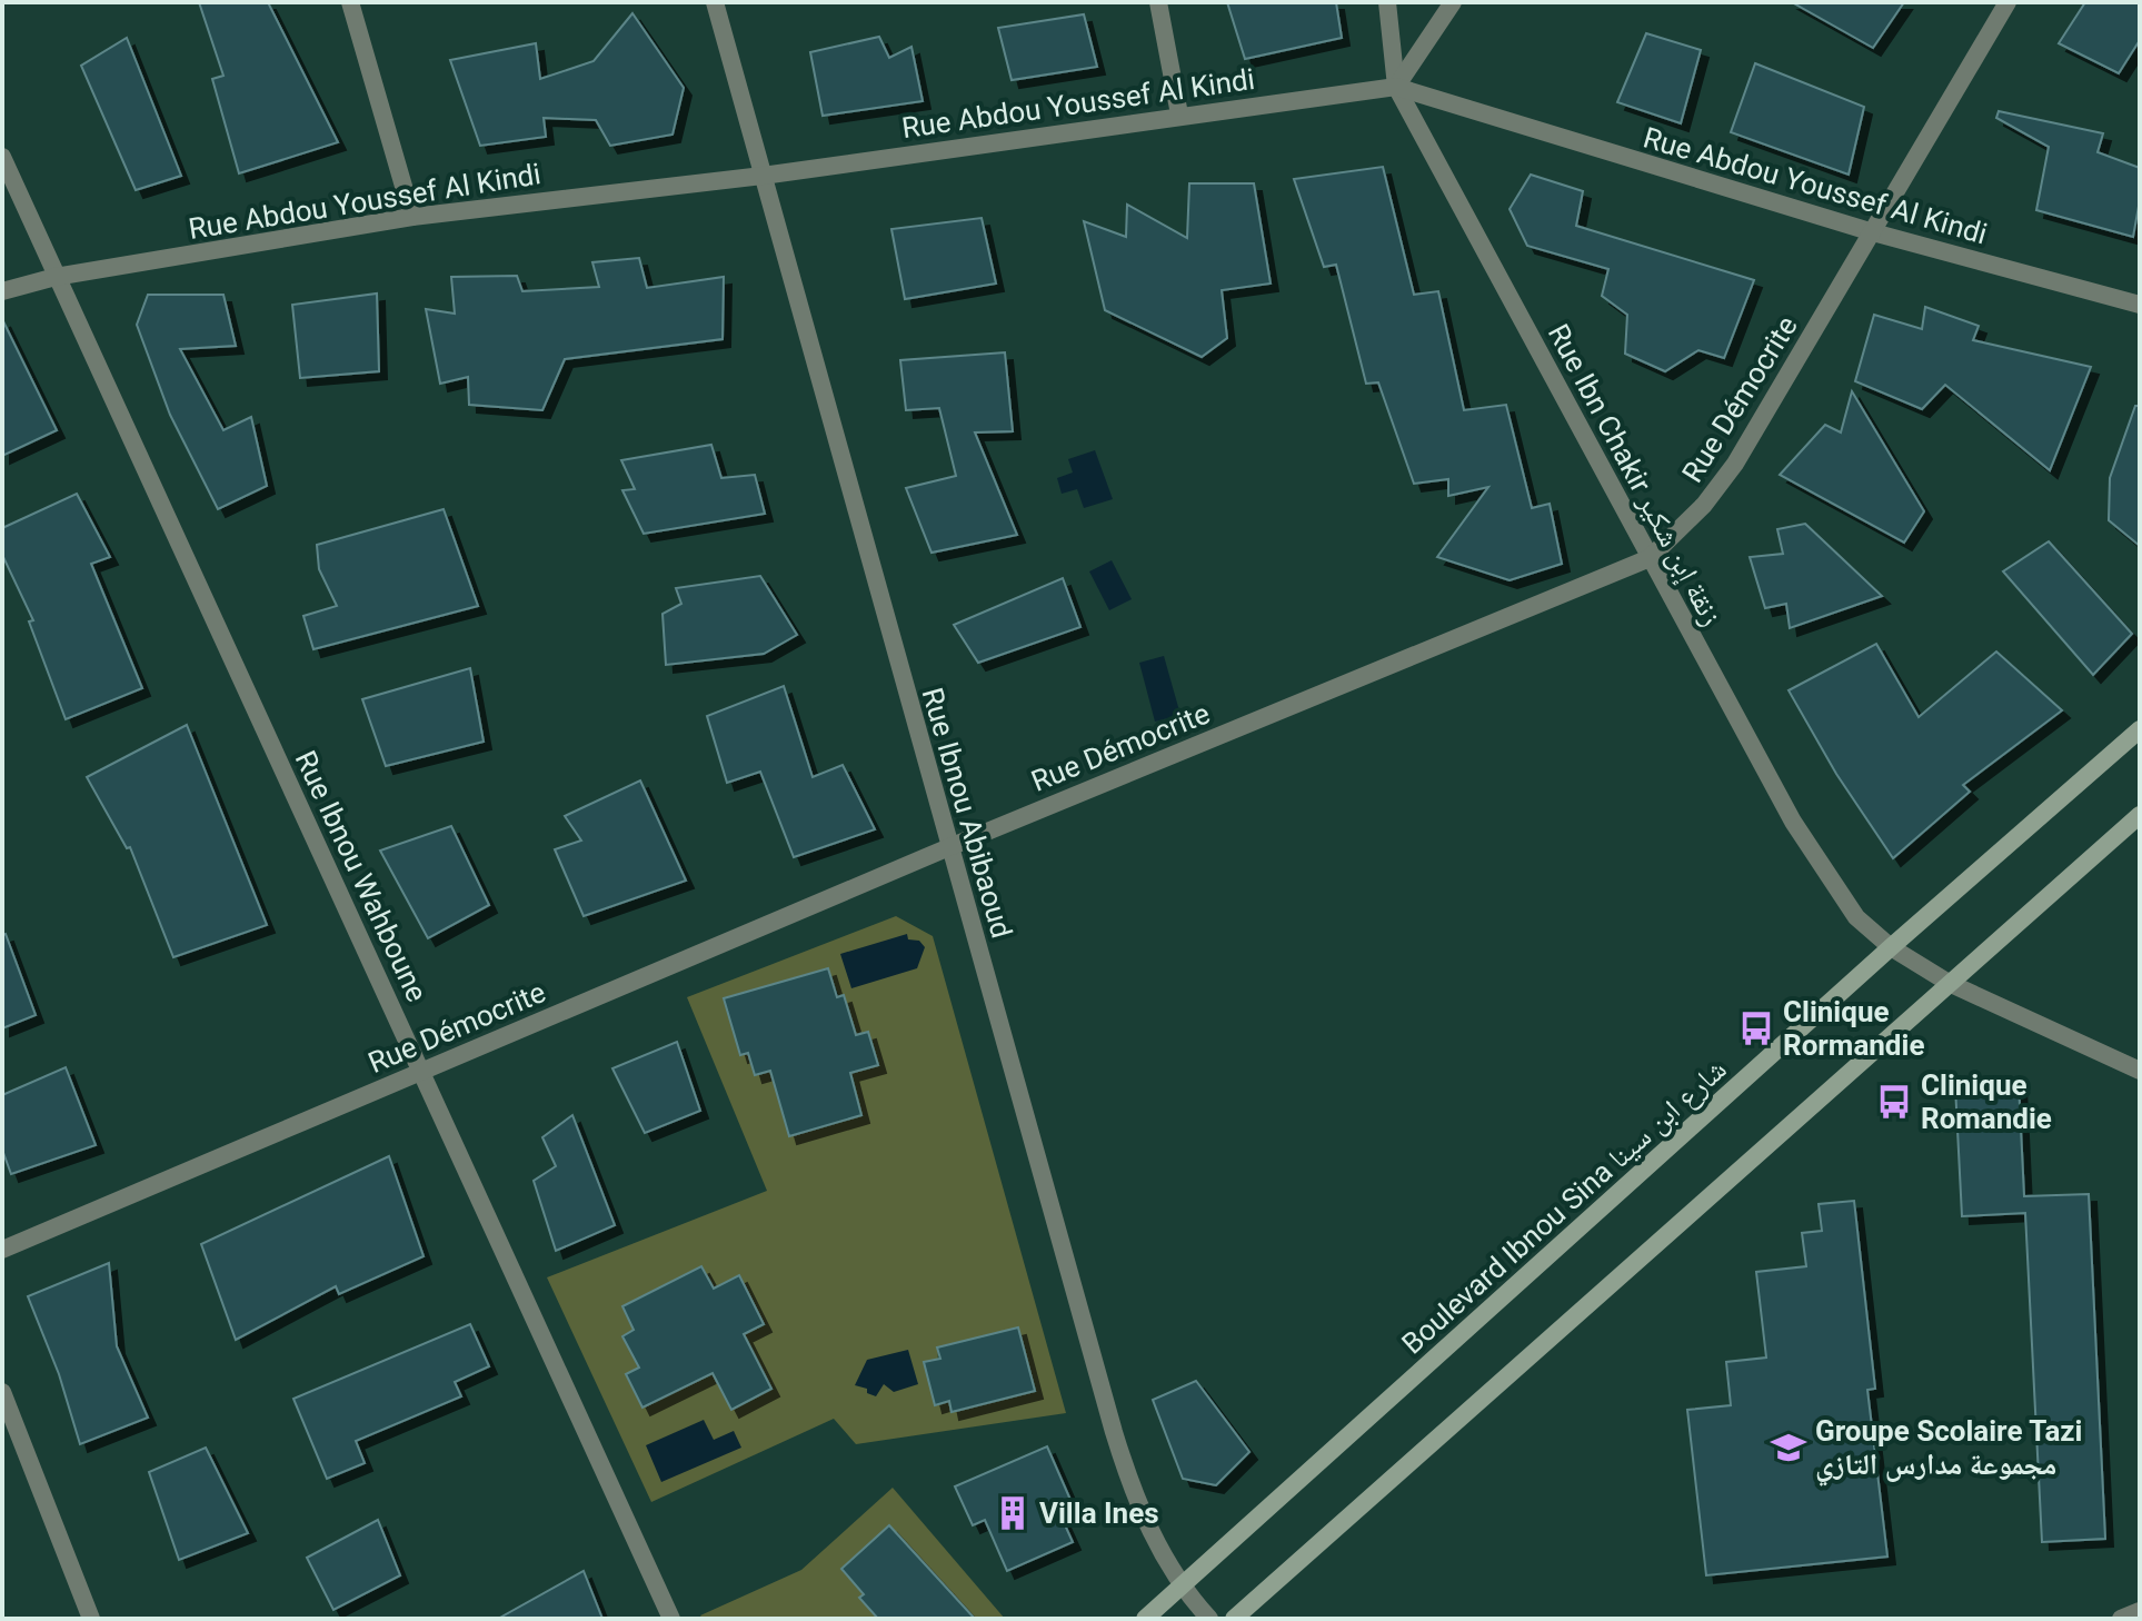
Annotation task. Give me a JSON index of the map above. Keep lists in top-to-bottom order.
{
  "streets": {
    "main road": ["Boulevard Ibnou Sina شارع ابن سينا"],
    "street": [
      "Rue Abdou Youssef Al Kindi",
      "Rue Démocrite",
      "Rue Ibn Chakir زنقة إبن شكير",
      "Rue Ibnou Abibaoud",
      "Rue Ibnou Wahboune"
    ]
  },
  "crossings": [
    ["Rue Abdou Youssef Al Kindi", "Rue Démocrite"],
    ["Rue Abdou Youssef Al Kindi", "Rue Ibn Chakir زنقة إبن شكير"],
    ["Rue Abdou Youssef Al Kindi", "Rue Ibnou Abibaoud"],
    ["Rue Abdou Youssef Al Kindi", "Rue Ibnou Wahboune"],
    ["Rue Démocrite", "Rue Ibn Chakir زنقة إبن شكير"],
    ["Rue Démocrite", "Rue Ibnou Abibaoud"],
    ["Rue Démocrite", "Rue Ibnou Wahboune"],
    ["Rue Ibn Chakir زنقة إبن شكير", "Boulevard Ibnou Sina شارع ابن سينا"],
    ["Rue Ibnou Abibaoud", "Boulevard Ibnou Sina شارع ابن سينا"]
  ],
  "places": {
    "bus stop": ["Clinique Rormandie", "Clinique Romandie"],
    "school or university": ["Groupe Scolaire Tazi مجموعة مدارس التازي"],
    "building": ["Villa Ines"]
  }
}
